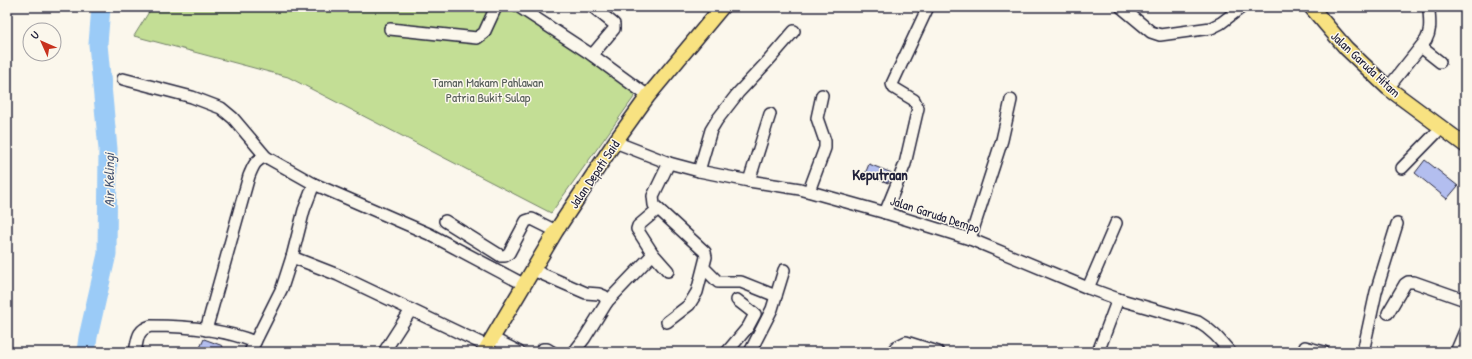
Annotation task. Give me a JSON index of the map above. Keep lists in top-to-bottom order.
{
  "streets": {
    "main road": ["Jalan Garuda Hitam", "Jalan Depati Said"],
    "street": ["Jalan Garuda Dempo"]
  },
  "crossings": [
    ["Jalan Depati Said", "Jalan Garuda Dempo"]
  ],
  "districts": ["Keputraan"],
  "water": ["Air Kelingi"],
  "parks": ["Taman Makam Pahlawan Patria Bukit Sulap"],
  "north": "top left"
}
